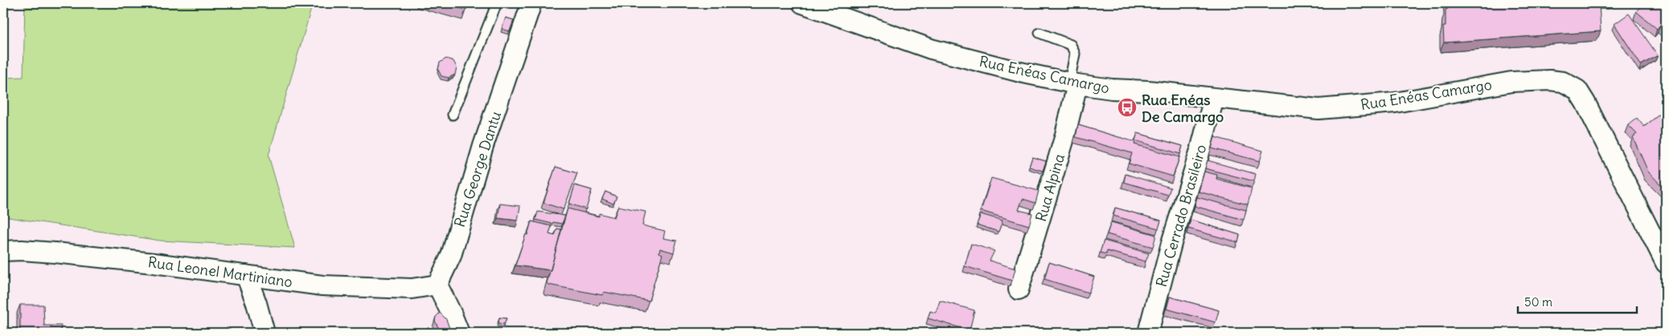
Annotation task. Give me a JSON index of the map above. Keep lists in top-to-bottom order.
{
  "streets": {
    "street": [
      "Rua Enéas Camargo",
      "Rua George Dantu",
      "Rua Alpina",
      "Rua Cerrado Brasileiro",
      "Rua Leonel Martiniano"
    ]
  },
  "crossings": [
    ["Rua Enéas Camargo", "Rua Alpina"],
    ["Rua Enéas Camargo", "Rua Cerrado Brasileiro"],
    ["Rua George Dantu", "Rua Leonel Martiniano"]
  ],
  "places": {
    "bus stop": ["Rua Enéas De Camargo"]
  },
  "scale_bar": "50 m"
}
